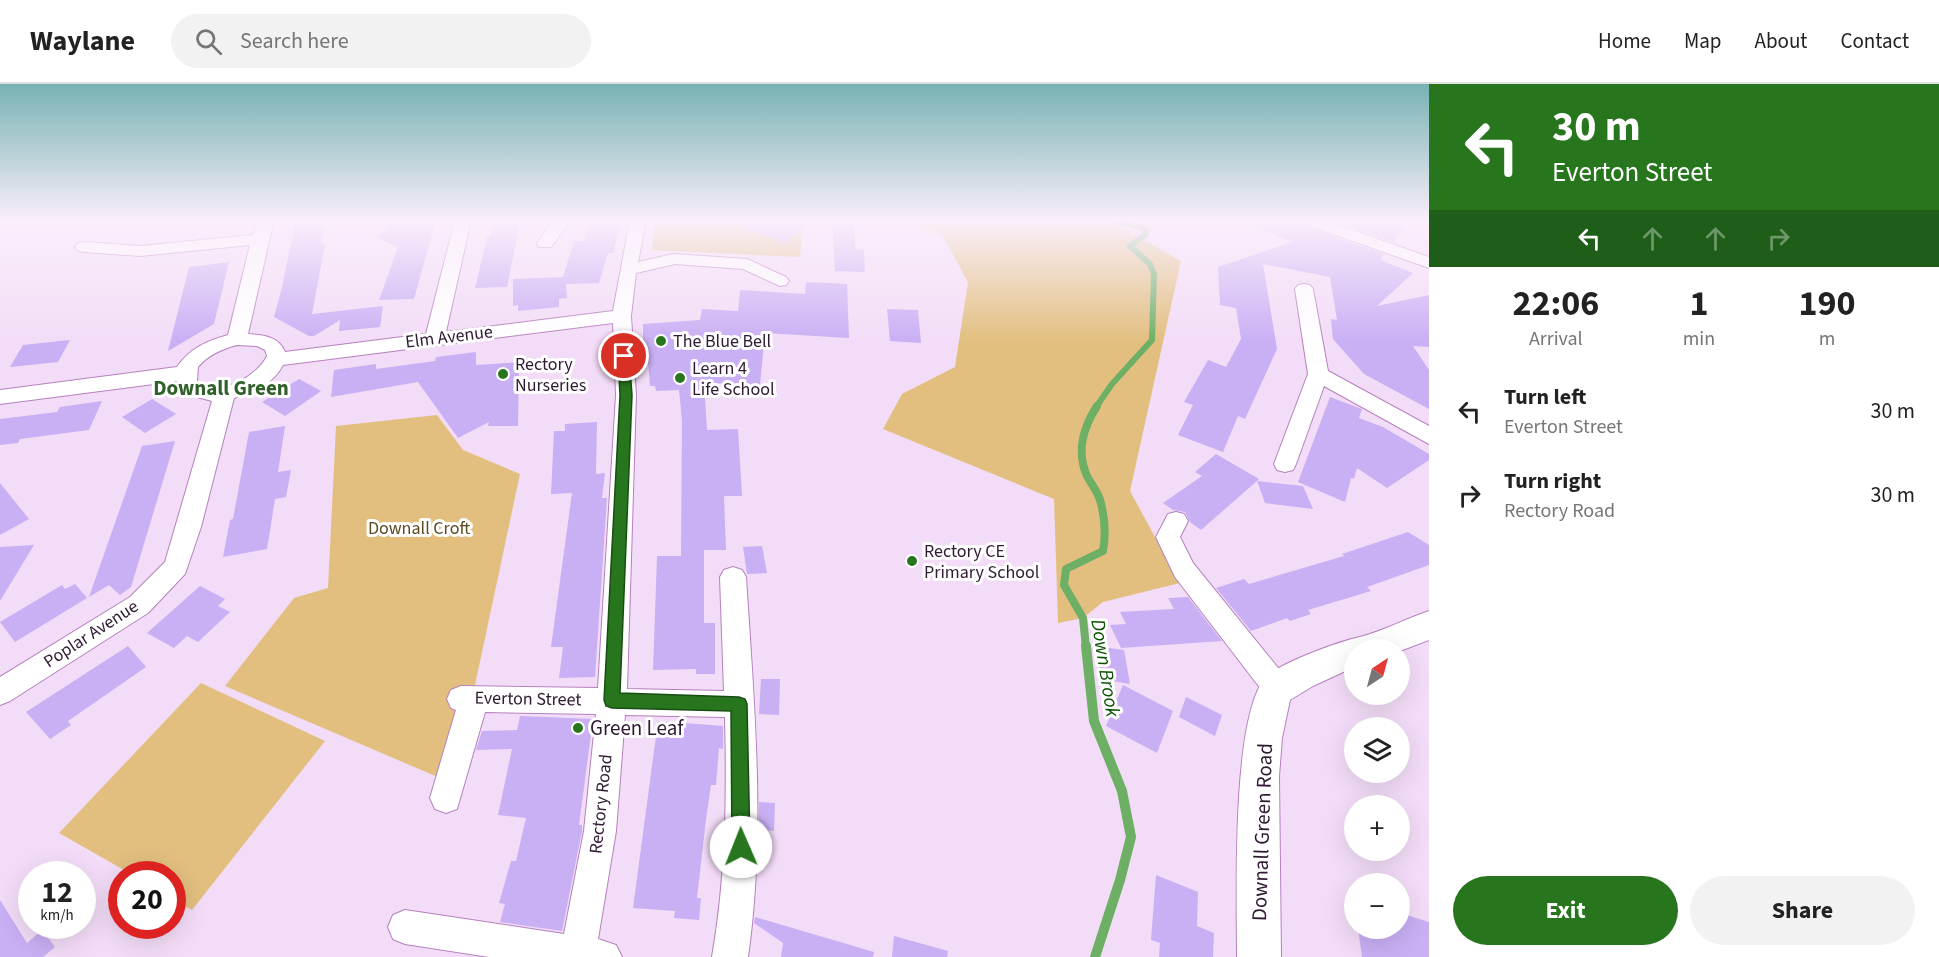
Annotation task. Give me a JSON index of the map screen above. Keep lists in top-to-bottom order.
{
  "streets": {
    "main road": ["Downall Green Road"],
    "street": [
      "Elm Avenue",
      "Poplar Avenue",
      "Everton Street",
      "Rectory Road"
    ]
  },
  "crossings": [
    ["Elm Avenue", "Rectory Road"],
    ["Everton Street", "Rectory Road"]
  ],
  "districts": ["Downall Green"],
  "water": ["Down Brook"],
  "parks": ["Downall Croft"],
  "places": [
    "The Blue Bell",
    "Rectory Nurseries",
    "Learn 4 Life School",
    "Rectory CE Primary School",
    "Green Leaf"
  ],
  "north": "top right",
  "page": {
    "header": "Waylane",
    "search": "Search here",
    "nav": [
      "Home",
      "Map",
      "About",
      "Contact"
    ],
    "turn": ["30 m", "Everton Street"],
    "eta": [
      "22:06",
      "Arrival",
      "1",
      "min",
      "190",
      "m"
    ],
    "list": [
      {
        "name": "Turn left",
        "note": "Everton Street",
        "value": "30 m"
      },
      {
        "name": "Turn right",
        "note": "Rectory Road",
        "value": "30 m"
      }
    ],
    "map_buttons": ["+", "−"],
    "speed": "12 km/h",
    "limit": "20",
    "buttons": ["Exit", "Share"]
  }
}
